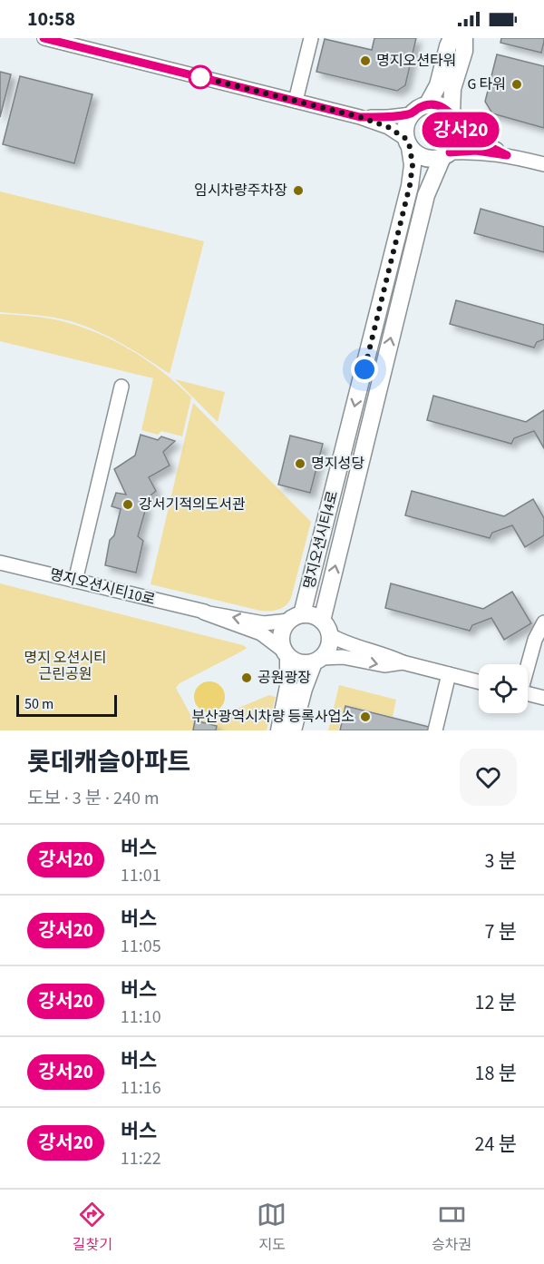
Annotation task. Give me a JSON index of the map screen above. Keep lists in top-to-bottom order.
{
  "streets": {
    "main road": ["명지오션시티4로"],
    "street": ["명지오션시티10로"]
  },
  "parks": ["명지 오션시티 근린공원"],
  "places": [
    "명지오션타워",
    "G 타워",
    "임시차량주차장",
    "명지성당",
    "강서기적의도서관",
    "공원광장",
    "부산광역시차량 등록사업소"
  ],
  "lines": ["bus line 강서20"],
  "scale_bar": "50 m",
  "page": {
    "status": "10:58",
    "on_map": "강서20",
    "scale": "50 m",
    "heading": ["롯데캐슬아파트", "도보 · 3 분 · 240 m"],
    "list": [
      {
        "mark": "강서20",
        "name": "버스",
        "note": "11:01",
        "value": "3 분"
      },
      {
        "mark": "강서20",
        "name": "버스",
        "note": "11:05",
        "value": "7 분"
      },
      {
        "mark": "강서20",
        "name": "버스",
        "note": "11:10",
        "value": "12 분"
      },
      {
        "mark": "강서20",
        "name": "버스",
        "note": "11:16",
        "value": "18 분"
      },
      {
        "mark": "강서20",
        "name": "버스",
        "note": "11:22",
        "value": "24 분"
      }
    ],
    "tabs": ["길찾기", "지도", "승차권"]
  }
}
